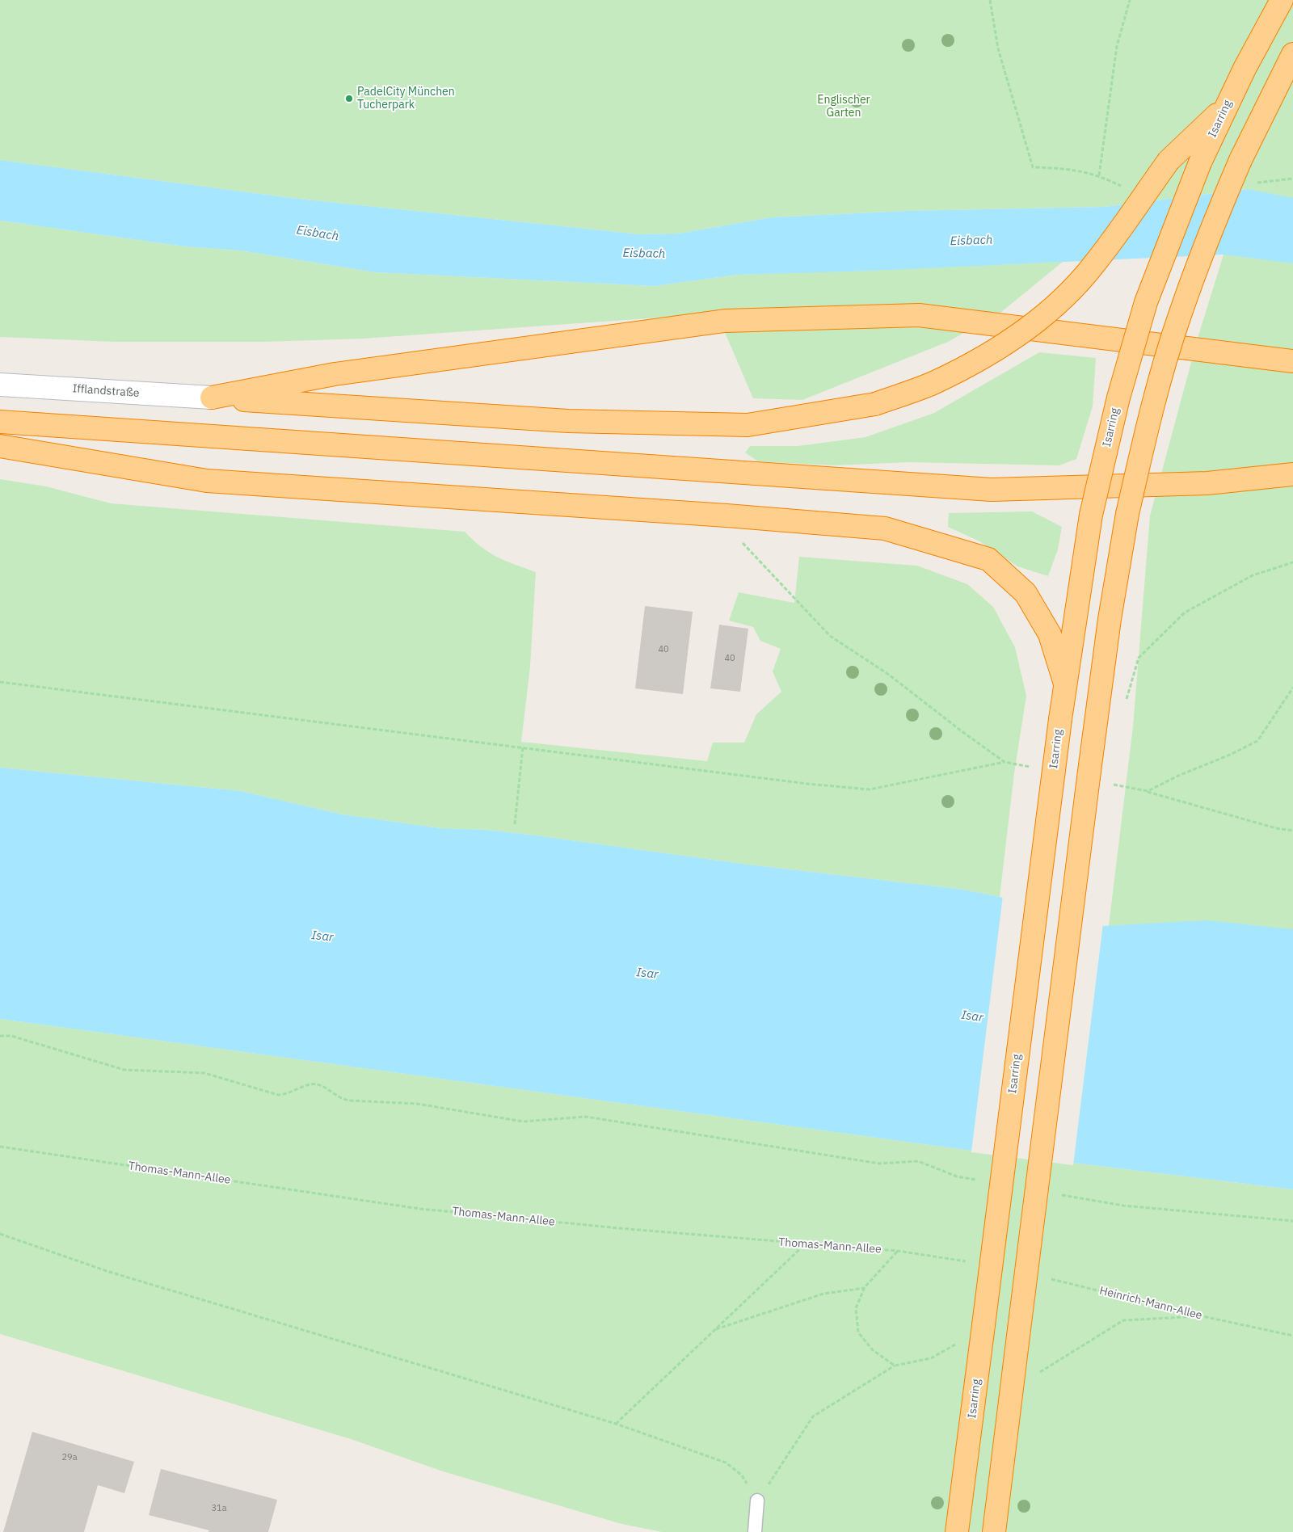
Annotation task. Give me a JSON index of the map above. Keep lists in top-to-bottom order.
{
  "streets": {
    "highway": ["Isarring"],
    "main road": ["Ifflandstraße"],
    "path": ["Thomas-Mann-Allee", "Heinrich-Mann-Allee"]
  },
  "water": ["Eisbach", "Isar"],
  "parks": ["Englischer Garten"],
  "places": ["PadelCity München Tucherpark"],
  "house_numbers": [
    "40",
    "40",
    "29a",
    "31a"
  ]
}
